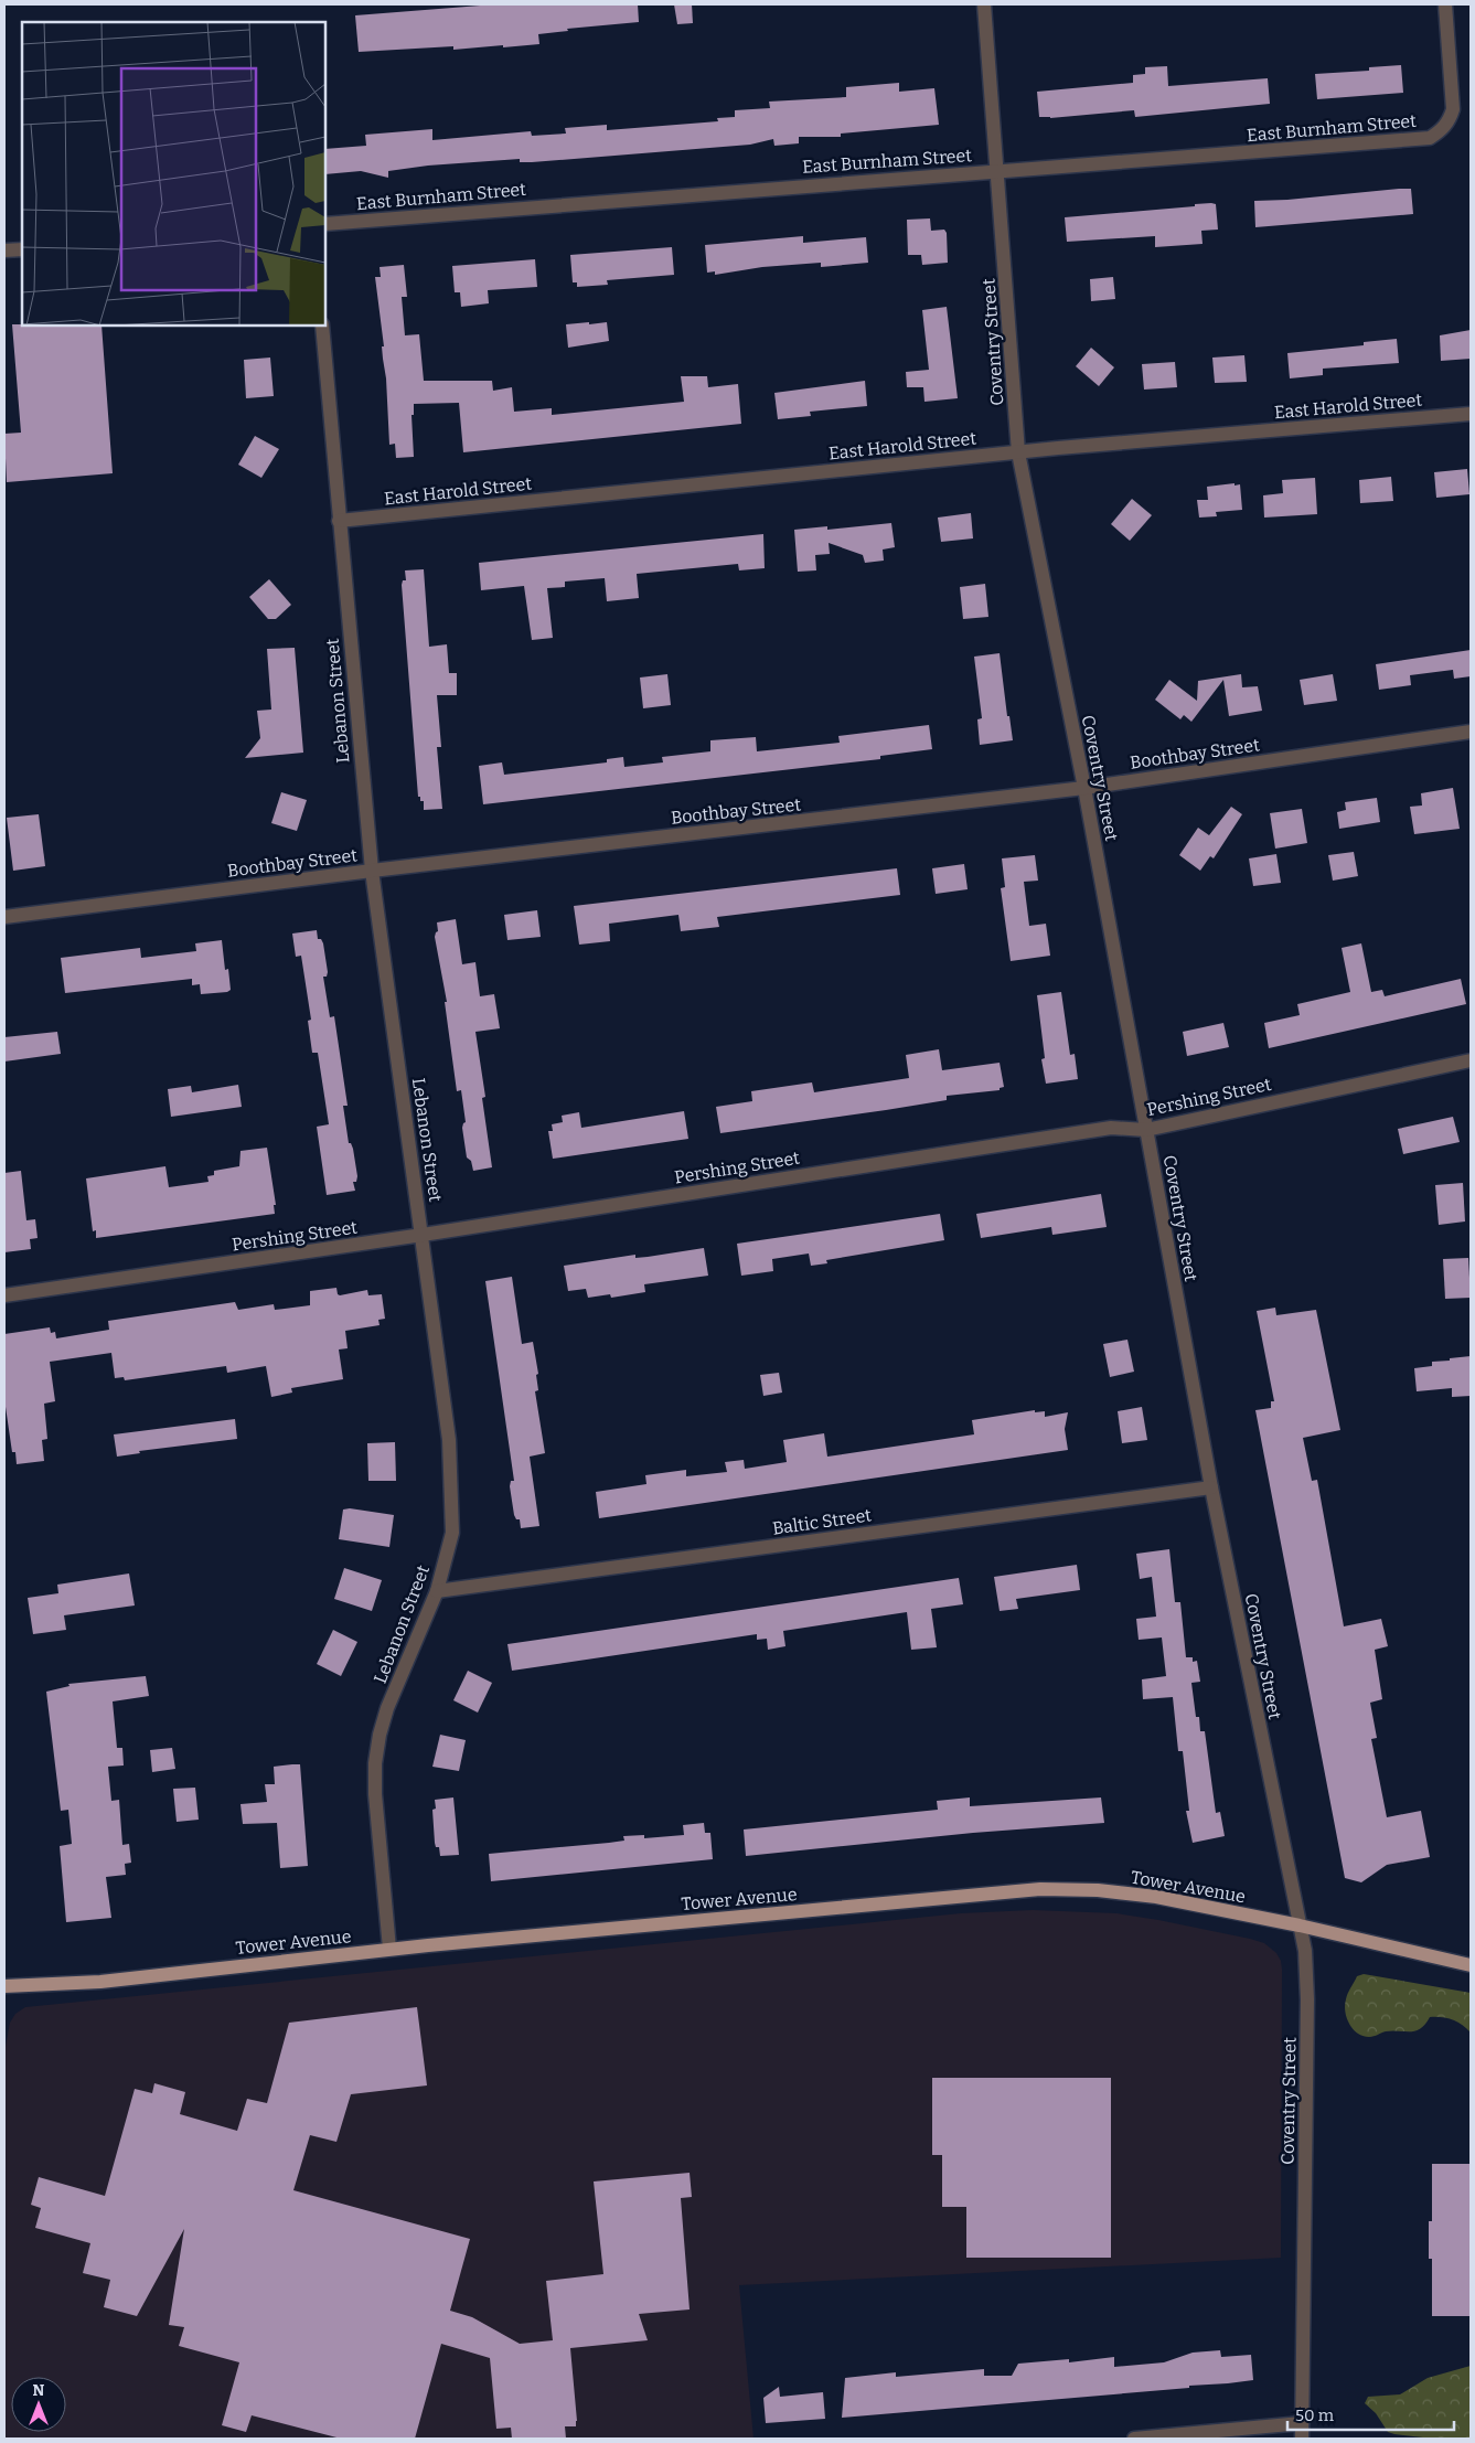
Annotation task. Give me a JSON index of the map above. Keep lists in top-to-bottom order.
{
  "streets": {
    "main road": ["Tower Avenue"],
    "street": [
      "East Burnham Street",
      "Coventry Street",
      "East Harold Street",
      "Lebanon Street",
      "Boothbay Street",
      "Pershing Street",
      "Baltic Street"
    ]
  },
  "crossings": [
    ["East Burnham Street", "Coventry Street"],
    ["Coventry Street", "East Harold Street"],
    ["Coventry Street", "Boothbay Street"],
    ["Coventry Street", "Pershing Street"],
    ["Coventry Street", "Baltic Street"],
    ["Coventry Street", "Tower Avenue"],
    ["East Harold Street", "Lebanon Street"],
    ["Lebanon Street", "Boothbay Street"],
    ["Lebanon Street", "Pershing Street"],
    ["Lebanon Street", "Baltic Street"],
    ["Lebanon Street", "Tower Avenue"]
  ],
  "scale_bar": "50 m",
  "north": "top"
}
